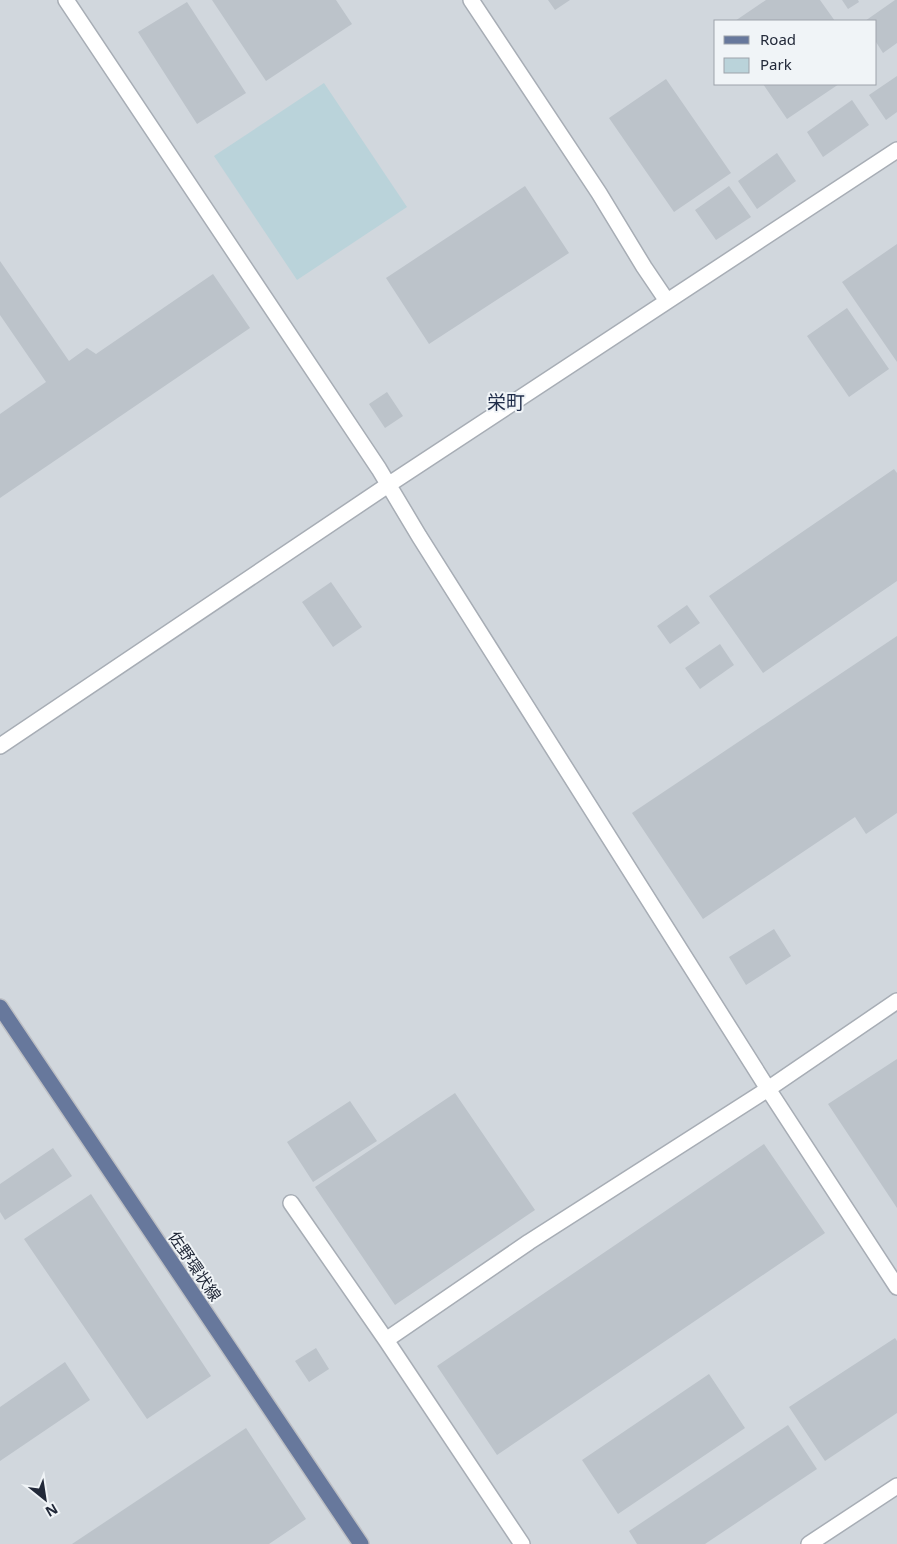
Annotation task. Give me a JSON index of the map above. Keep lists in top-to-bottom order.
{
  "streets": {
    "main road": ["佐野環状線"]
  },
  "districts": ["栄町"],
  "legend": ["Road", "Park"],
  "north": "bottom right"
}
